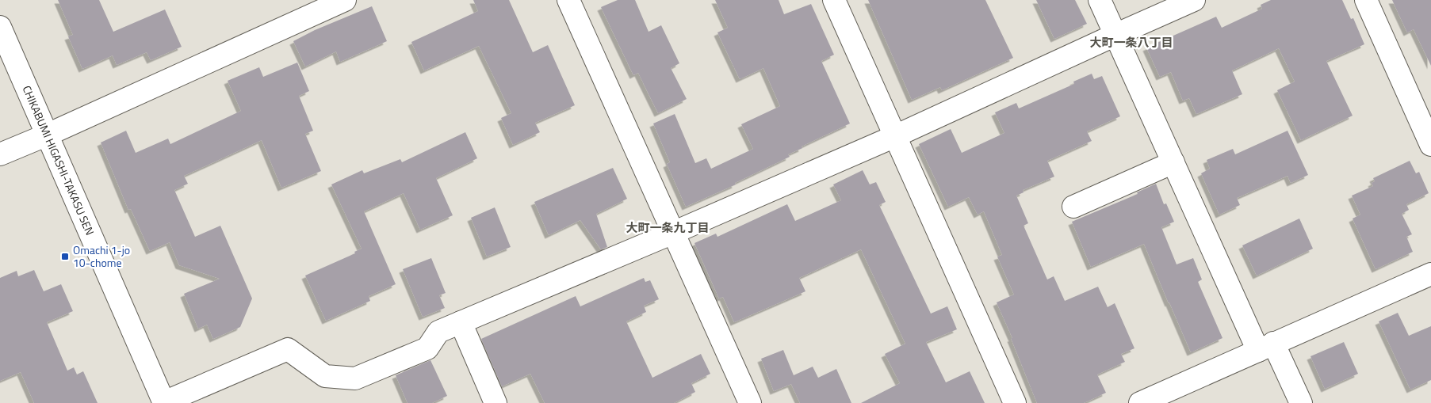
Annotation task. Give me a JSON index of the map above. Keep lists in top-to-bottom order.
{
  "streets": {
    "street": ["CHIKABUMI HIGASHI-TAKASU SEN"]
  },
  "districts": ["大町一条八丁目", "大町一条九丁目"],
  "places": {
    "transit": ["Omachi 1-jo 10-chome"]
  }
}
